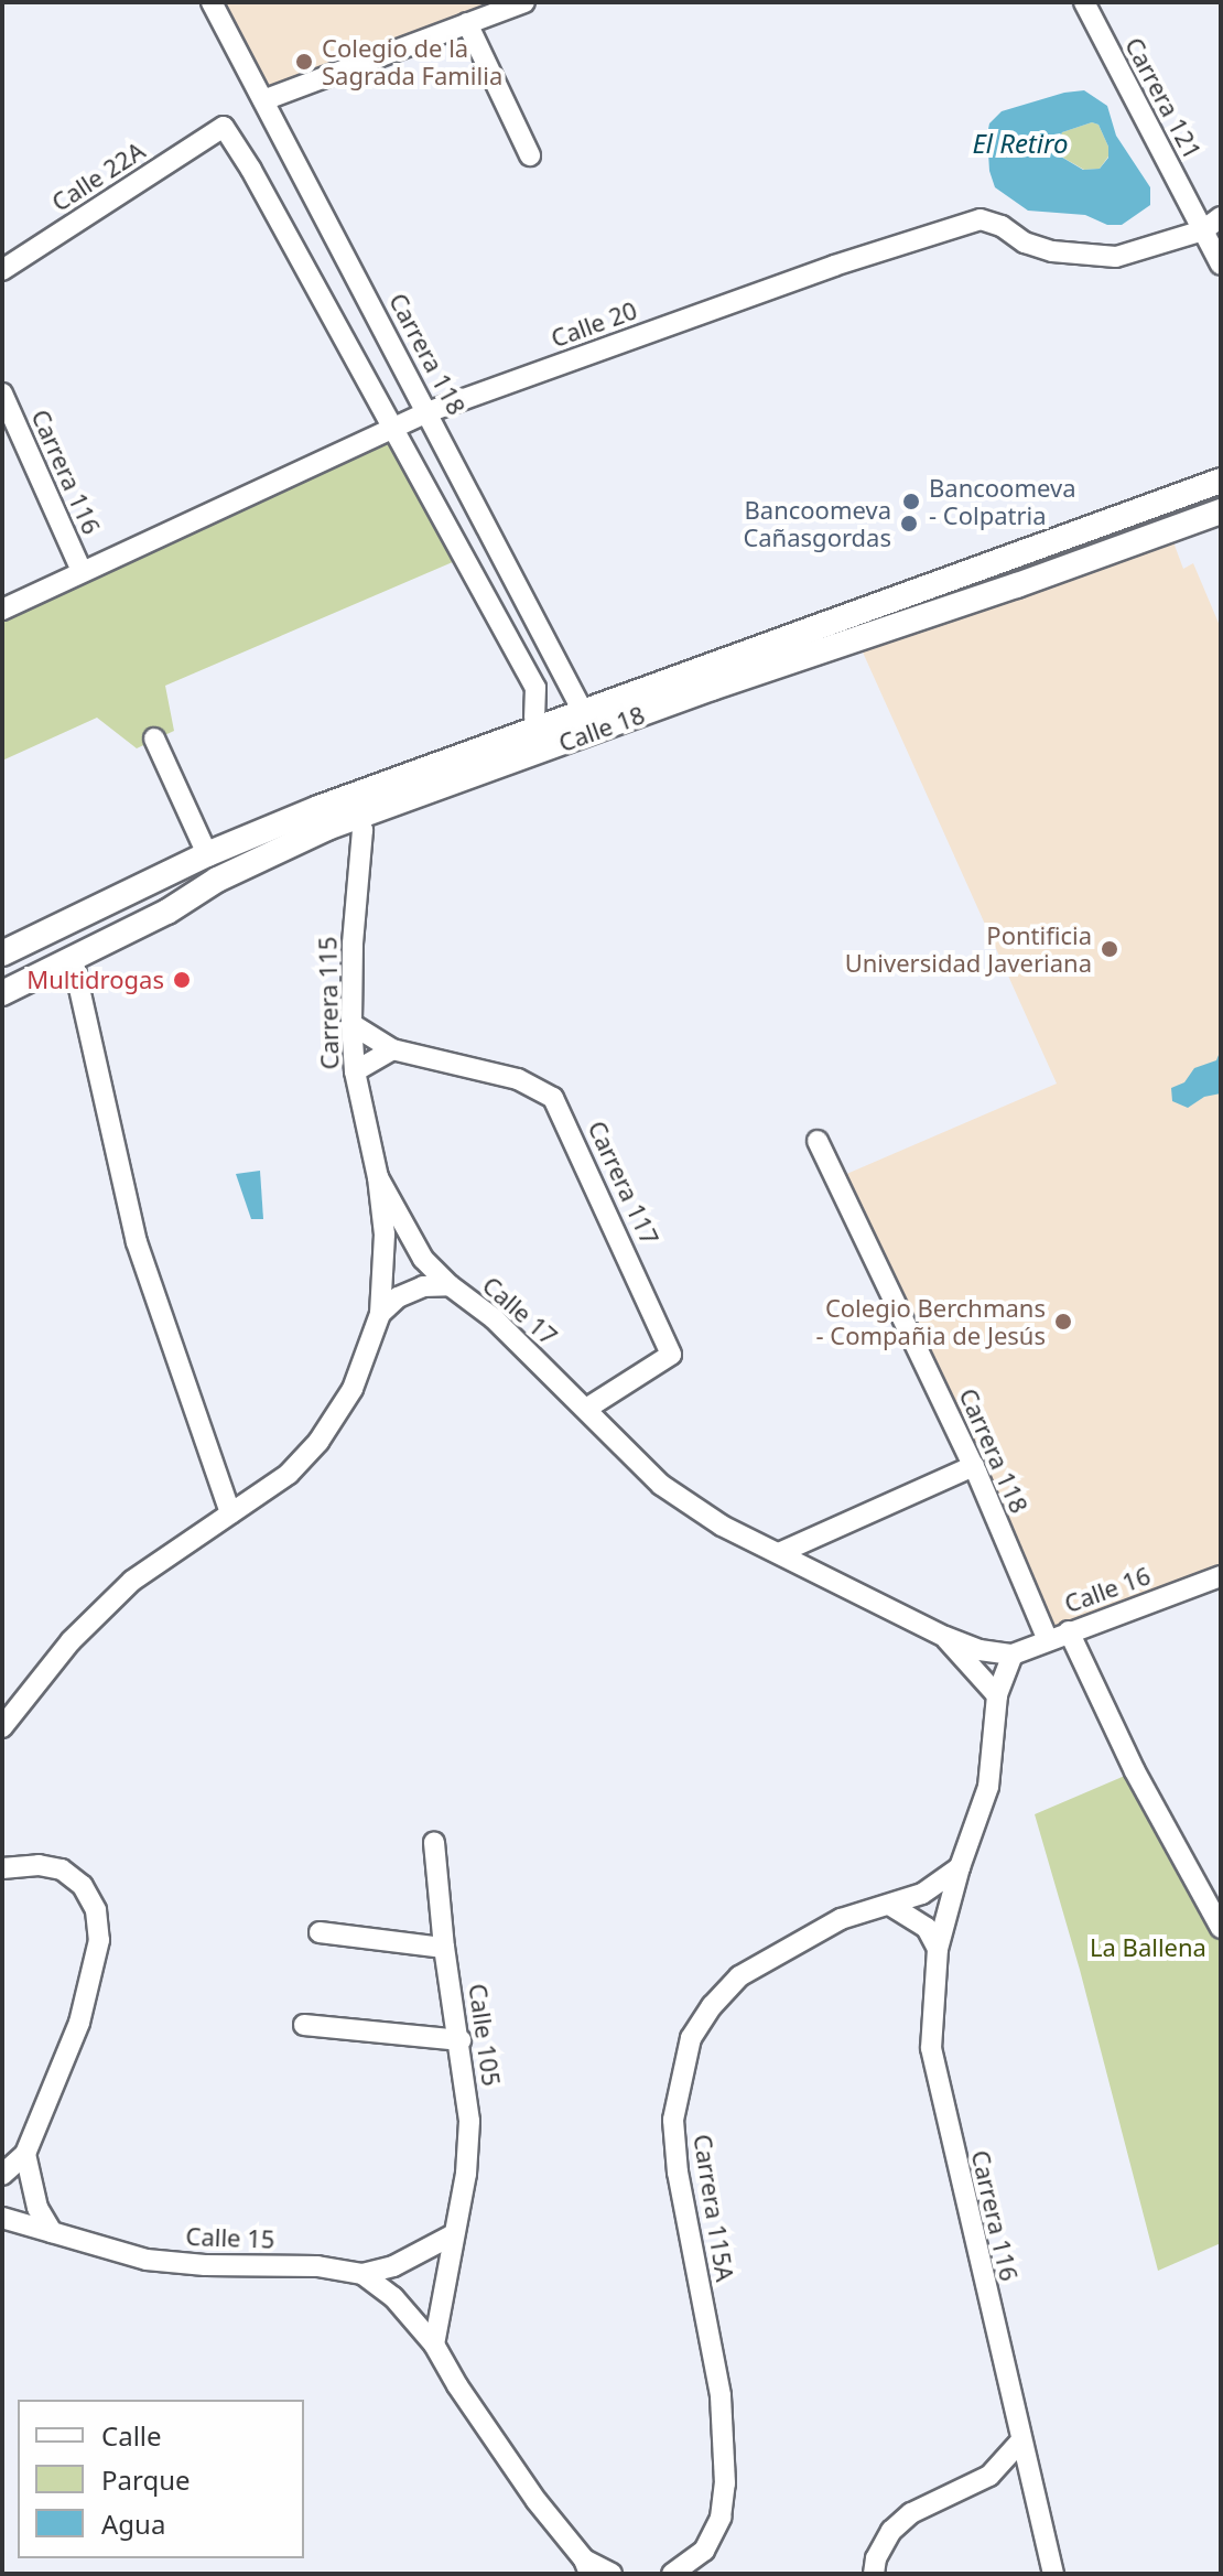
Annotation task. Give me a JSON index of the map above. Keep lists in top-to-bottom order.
{
  "streets": {
    "main road": ["Calle 18"],
    "street": [
      "Carrera 121",
      "Calle 22A",
      "Calle 20",
      "Carrera 118",
      "Carrera 116",
      "Carrera 115",
      "Carrera 117",
      "Calle 17",
      "Calle 16",
      "Calle 105",
      "Carrera 115A",
      "Calle 15"
    ]
  },
  "crossings": [
    ["Carrera 121", "Calle 20"],
    ["Calle 22A", "Calle 20"],
    ["Calle 20", "Carrera 118"],
    ["Calle 20", "Carrera 116"],
    ["Carrera 118", "Calle 18"],
    ["Carrera 118", "Calle 16"],
    ["Carrera 116", "Calle 17"],
    ["Carrera 116", "Calle 16"],
    ["Calle 18", "Carrera 115"],
    ["Carrera 115", "Carrera 117"],
    ["Carrera 115", "Calle 17"],
    ["Carrera 117", "Calle 17"],
    ["Calle 17", "Calle 16"],
    ["Calle 105", "Calle 15"]
  ],
  "water": ["El Retiro"],
  "parks": ["La Ballena"],
  "places": [
    "Colegio de la Sagrada Familia",
    "Bancoomeva - Colpatria",
    "Bancoomeva Cañasgordas",
    "Pontificia Universidad Javeriana",
    "Multidrogas",
    "Colegio Berchmans - Compañia de Jesús"
  ],
  "legend": ["Calle", "Parque", "Agua"]
}
